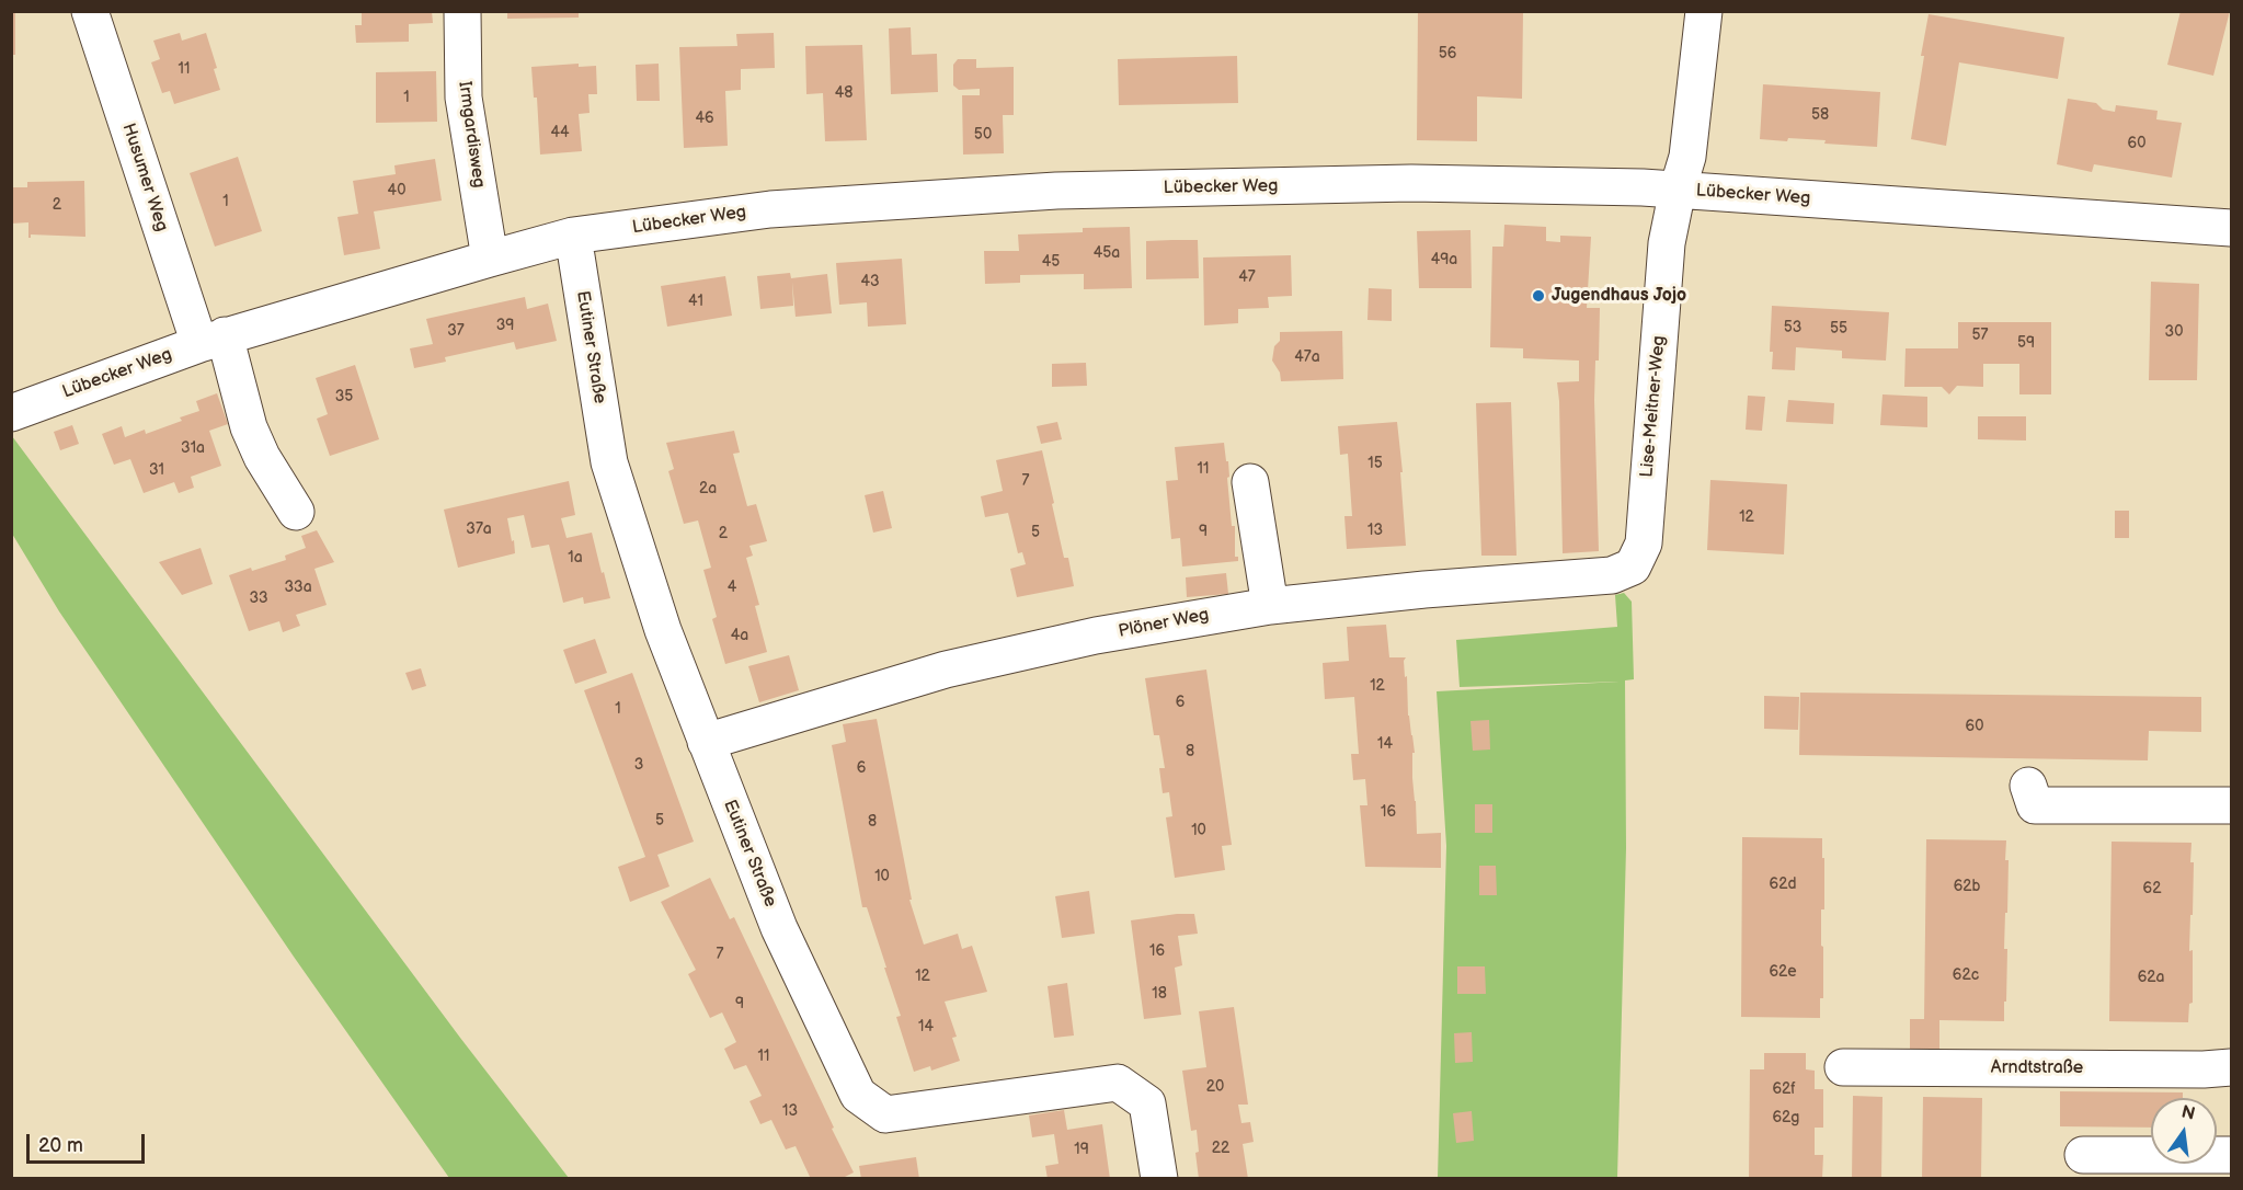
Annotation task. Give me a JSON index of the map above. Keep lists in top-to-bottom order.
{
  "streets": {
    "street": [
      "Irmgardisweg",
      "Husumer Weg",
      "Lübecker Weg",
      "Eutiner Straße",
      "Lise-Meitner-Weg",
      "Plöner Weg",
      "Arndtstraße"
    ]
  },
  "crossings": [
    ["Irmgardisweg", "Lübecker Weg"],
    ["Husumer Weg", "Lübecker Weg"],
    ["Lübecker Weg", "Eutiner Straße"],
    ["Lübecker Weg", "Lise-Meitner-Weg"],
    ["Eutiner Straße", "Plöner Weg"],
    ["Lise-Meitner-Weg", "Plöner Weg"]
  ],
  "places": ["Jugendhaus Jojo"],
  "house_numbers": [
    "56",
    "11",
    "48",
    "1",
    "58",
    "46",
    "44",
    "50",
    "60",
    "40",
    "1",
    "2",
    "45a",
    "49a",
    "45",
    "47",
    "43",
    "41",
    "39",
    "53",
    "55",
    "37",
    "30",
    "57",
    "59",
    "47a",
    "35",
    "31a",
    "15",
    "11",
    "31",
    "7",
    "2a",
    "12",
    "37a",
    "13",
    "9",
    "5",
    "2",
    "1a",
    "33a",
    "4",
    "33",
    "4a",
    "12",
    "6",
    "1",
    "60",
    "14",
    "8",
    "3",
    "6",
    "16",
    "5",
    "8",
    "10",
    "10",
    "62d",
    "62b",
    "62",
    "16",
    "7",
    "62e",
    "62c",
    "12",
    "62a",
    "18",
    "9",
    "14",
    "11",
    "20",
    "62f",
    "13",
    "62g",
    "22",
    "19"
  ],
  "scale_bar": "20 m",
  "north": "top"
}
